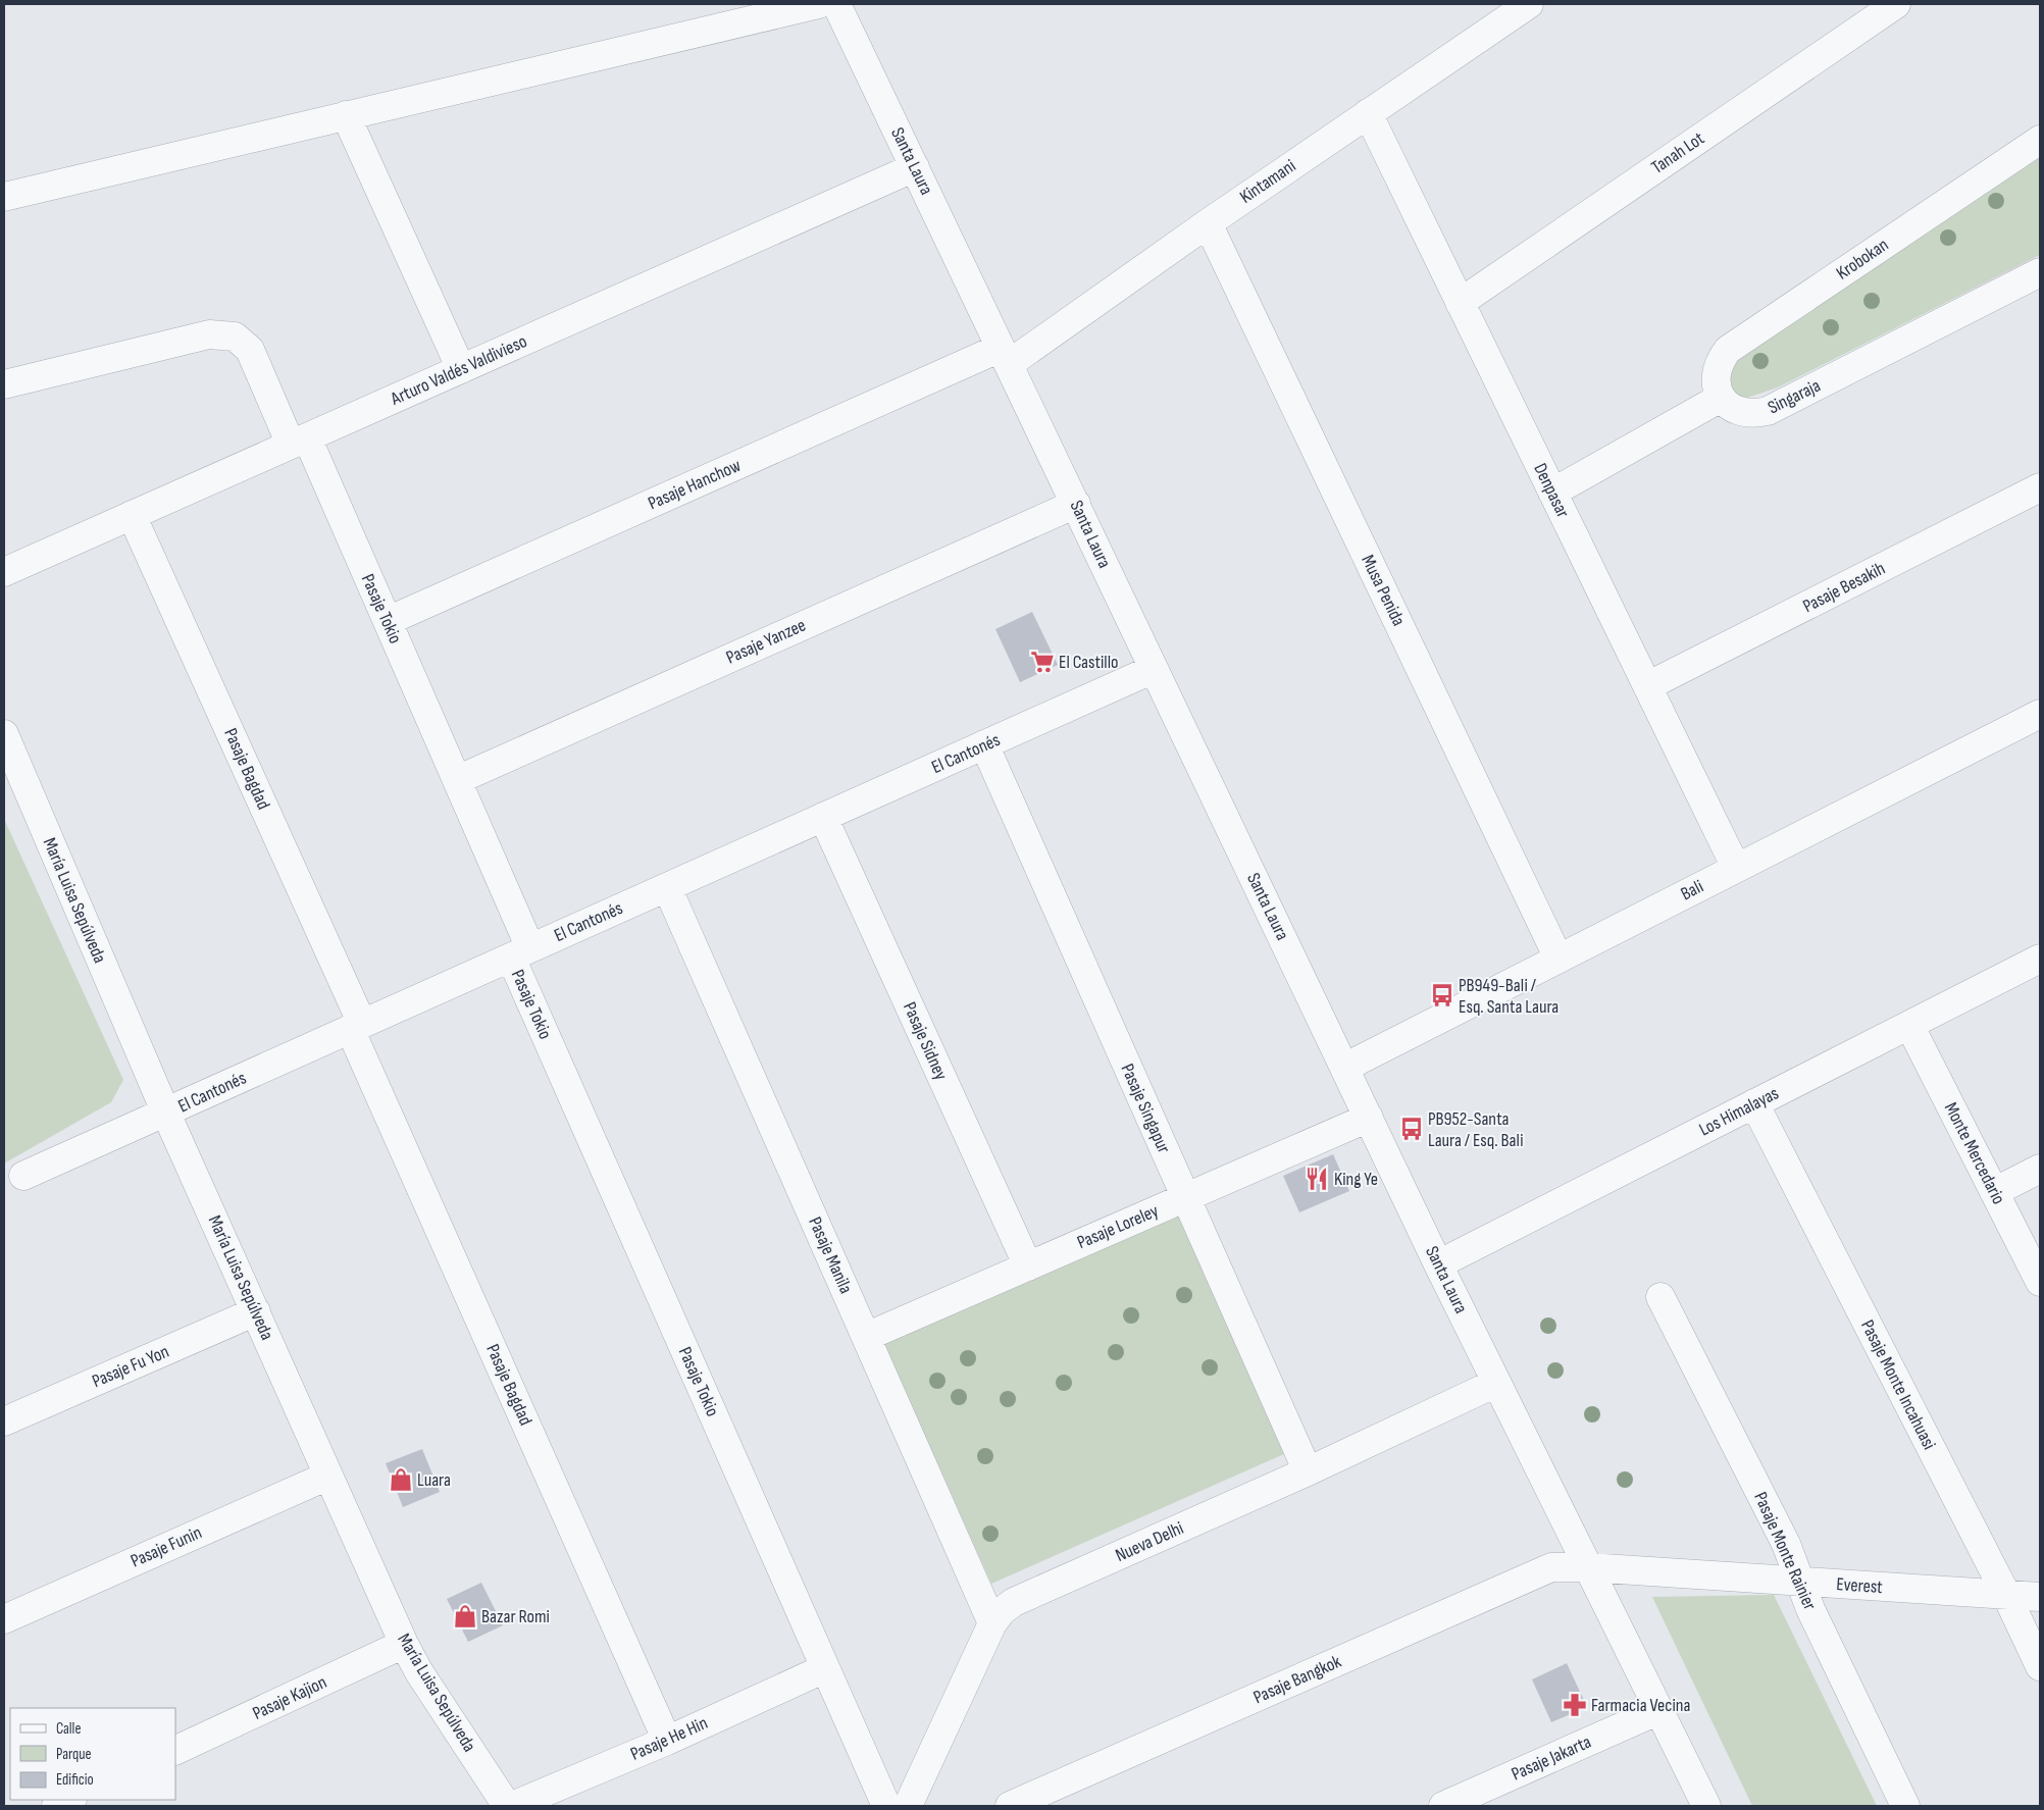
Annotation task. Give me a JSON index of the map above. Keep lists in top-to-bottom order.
{
  "streets": {
    "street": [
      "Tanah Lot",
      "Santa Laura",
      "Kintamani",
      "Krobokan",
      "Arturo Valdés Valdivieso",
      "Singaraja",
      "Pasaje Hanchow",
      "Denpasar",
      "Pasaje Besakih",
      "Musa Penida",
      "Pasaje Tokio",
      "Pasaje Yanzee",
      "El Cantonés",
      "Pasaje Bagdad",
      "Bali",
      "María Luisa Sepúlveda",
      "Pasaje Sidney",
      "Pasaje Singapur",
      "Los Himalayas",
      "Monte Mercedario",
      "Pasaje Loreley",
      "Pasaje Manila",
      "Pasaje Fu Yon",
      "Pasaje Monte Incahuasi",
      "Nueva Delhi",
      "Pasaje Funin",
      "Pasaje Monte Rainier",
      "Everest",
      "Pasaje Bangkok",
      "Pasaje Kajion",
      "Pasaje He Hin",
      "Pasaje Jakarta"
    ]
  },
  "crossings": [
    ["Tanah Lot", "Denpasar"],
    ["Santa Laura", "Kintamani"],
    ["Santa Laura", "Arturo Valdés Valdivieso"],
    ["Santa Laura", "Pasaje Hanchow"],
    ["Santa Laura", "Pasaje Yanzee"],
    ["Santa Laura", "El Cantonés"],
    ["Santa Laura", "Bali"],
    ["Santa Laura", "Los Himalayas"],
    ["Santa Laura", "Pasaje Loreley"],
    ["Santa Laura", "Nueva Delhi"],
    ["Santa Laura", "Everest"],
    ["Santa Laura", "Pasaje Bangkok"],
    ["Santa Laura", "Pasaje Jakarta"],
    ["Kintamani", "Pasaje Hanchow"],
    ["Kintamani", "Denpasar"],
    ["Kintamani", "Musa Penida"],
    ["Krobokan", "Singaraja"],
    ["Arturo Valdés Valdivieso", "Pasaje Tokio"],
    ["Arturo Valdés Valdivieso", "Pasaje Bagdad"],
    ["Pasaje Hanchow", "Pasaje Tokio"],
    ["Denpasar", "Pasaje Besakih"],
    ["Denpasar", "Bali"],
    ["Musa Penida", "Bali"],
    ["Pasaje Tokio", "Pasaje Yanzee"],
    ["Pasaje Tokio", "El Cantonés"],
    ["Pasaje Tokio", "Pasaje He Hin"],
    ["El Cantonés", "Pasaje Bagdad"],
    ["El Cantonés", "María Luisa Sepúlveda"],
    ["El Cantonés", "Pasaje Sidney"],
    ["El Cantonés", "Pasaje Singapur"],
    ["El Cantonés", "Pasaje Manila"],
    ["Pasaje Bagdad", "Pasaje He Hin"],
    ["María Luisa Sepúlveda", "Pasaje Fu Yon"],
    ["María Luisa Sepúlveda", "Pasaje Funin"],
    ["María Luisa Sepúlveda", "Pasaje Kajion"],
    ["Pasaje Sidney", "Pasaje Loreley"],
    ["Pasaje Singapur", "Pasaje Loreley"],
    ["Pasaje Singapur", "Nueva Delhi"],
    ["Los Himalayas", "Monte Mercedario"],
    ["Los Himalayas", "Pasaje Monte Incahuasi"],
    ["Pasaje Loreley", "Pasaje Manila"],
    ["Pasaje Manila", "Nueva Delhi"],
    ["Pasaje Monte Incahuasi", "Everest"],
    ["Pasaje Monte Rainier", "Everest"],
    ["Everest", "Pasaje Bangkok"]
  ],
  "places": {
    "supermarket": ["El Castillo"],
    "bus stop": ["PB949-Bali / Esq. Santa Laura", "PB952-Santa Laura / Esq. Bali"],
    "restaurant": ["King Ye"],
    "shop": ["Luara", "Bazar Romi"],
    "pharmacy": ["Farmacia Vecina"]
  },
  "legend": ["Calle", "Parque", "Edificio"]
}
